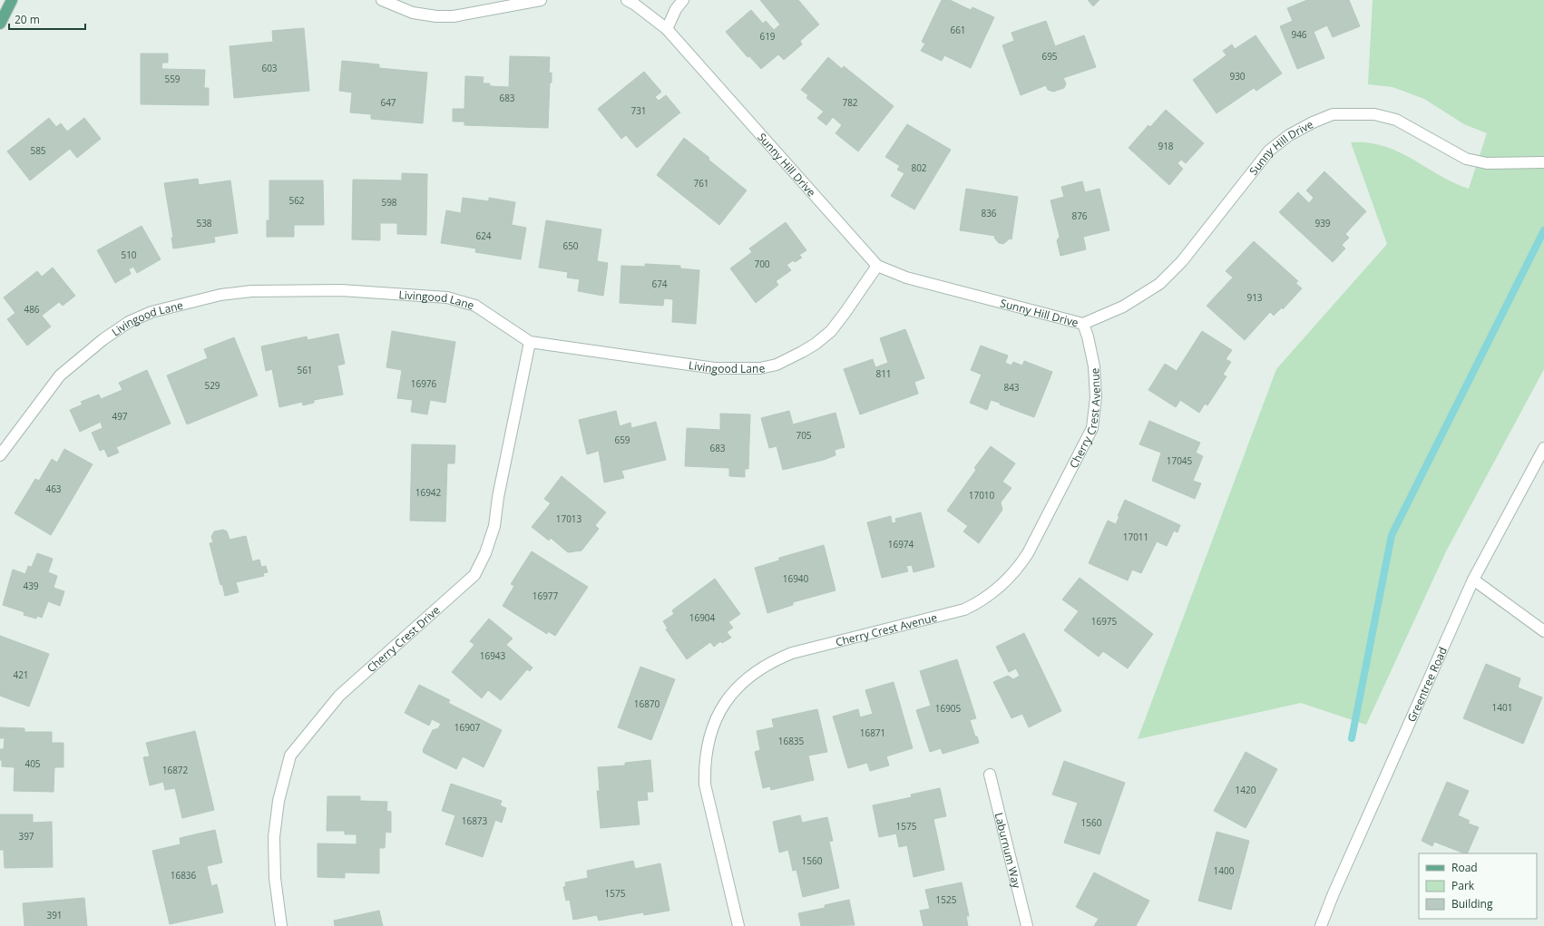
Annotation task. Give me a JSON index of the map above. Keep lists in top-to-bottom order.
{
  "streets": {
    "street": [
      "Sunny Hill Drive",
      "Livingood Lane",
      "Cherry Crest Avenue",
      "Cherry Crest Drive",
      "Greentree Road",
      "Laburnum Way"
    ]
  },
  "crossings": [
    ["Sunny Hill Drive", "Livingood Lane"],
    ["Sunny Hill Drive", "Cherry Crest Avenue"],
    ["Livingood Lane", "Cherry Crest Drive"]
  ],
  "house_numbers": [
    "661",
    "946",
    "619",
    "695",
    "603",
    "930",
    "559",
    "683",
    "647",
    "782",
    "731",
    "918",
    "585",
    "802",
    "761",
    "562",
    "598",
    "836",
    "876",
    "538",
    "939",
    "624",
    "650",
    "510",
    "700",
    "674",
    "913",
    "486",
    "561",
    "811",
    "16976",
    "529",
    "843",
    "497",
    "705",
    "659",
    "683",
    "17045",
    "463",
    "16942",
    "17010",
    "17013",
    "17011",
    "16974",
    "16940",
    "439",
    "16977",
    "16904",
    "16975",
    "16943",
    "421",
    "16870",
    "1401",
    "16905",
    "16907",
    "16871",
    "16835",
    "405",
    "16872",
    "1420",
    "16873",
    "1560",
    "1575",
    "397",
    "1560",
    "1400",
    "16836",
    "1575",
    "1525",
    "391"
  ],
  "legend": ["Road", "Park", "Building"],
  "scale_bar": "20 m"
}
